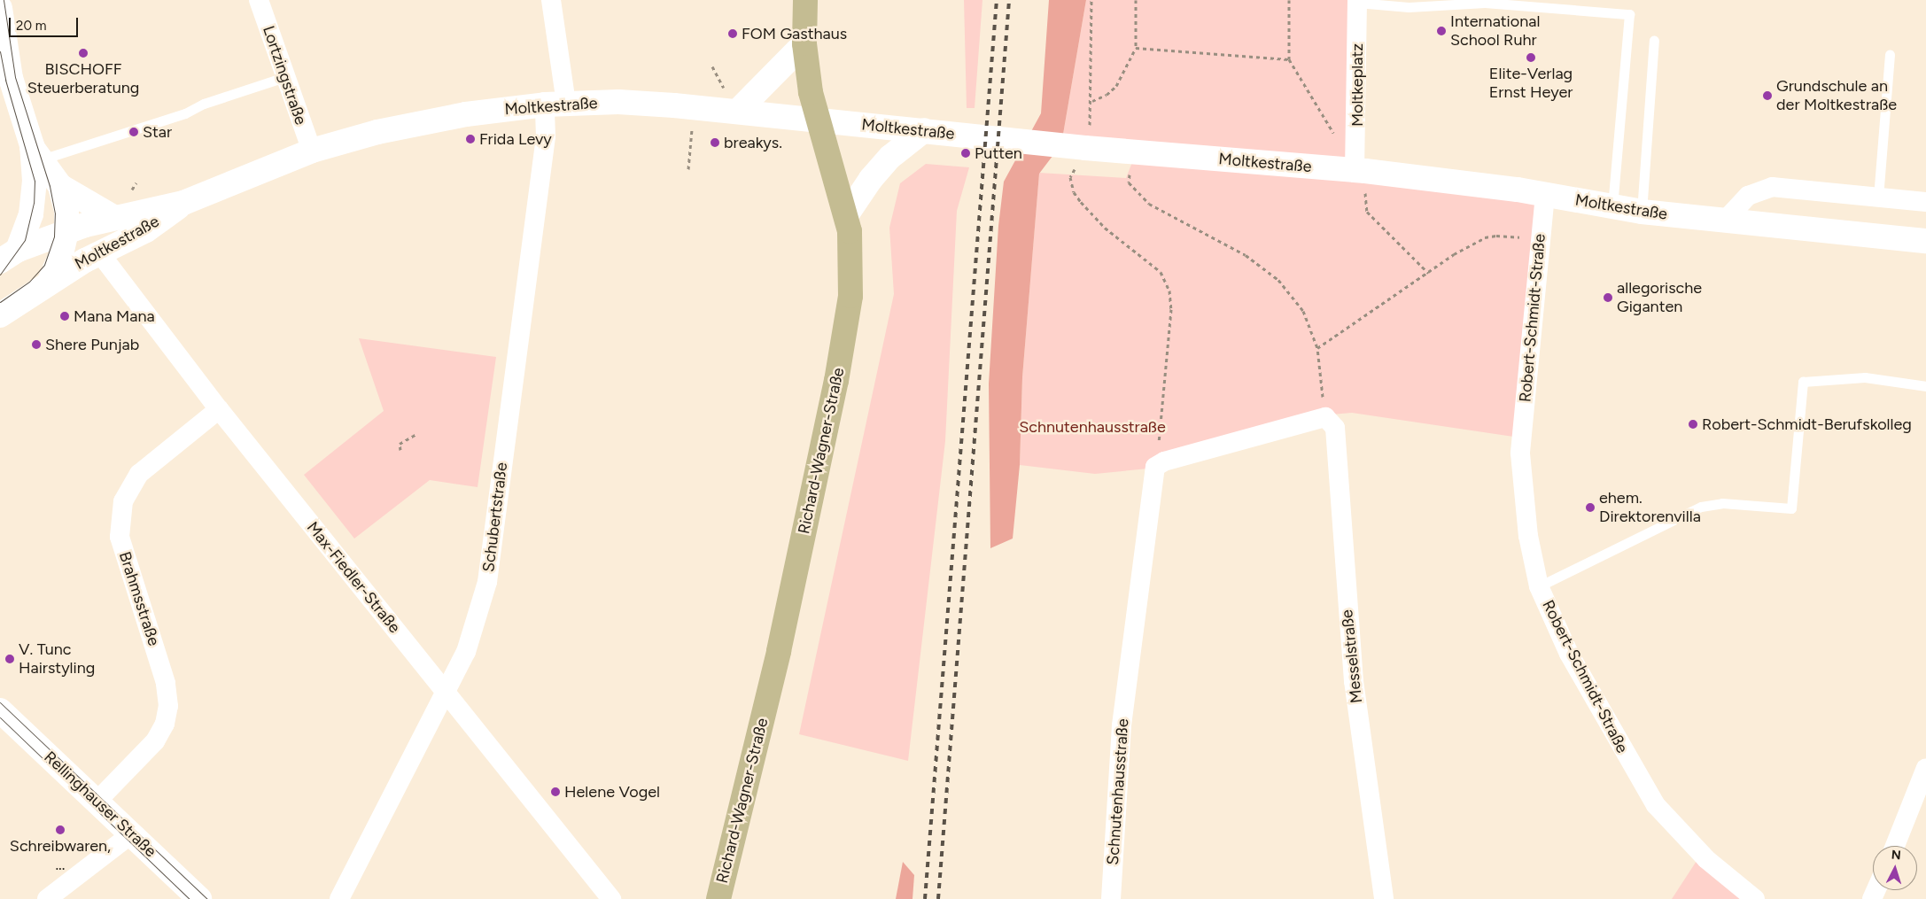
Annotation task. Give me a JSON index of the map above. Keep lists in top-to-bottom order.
{
  "streets": {
    "main road": ["Richard-Wagner-Straße"],
    "street": [
      "Lortzingstraße",
      "Moltkeplatz",
      "Moltkestraße",
      "Robert-Schmidt-Straße",
      "Schubertstraße",
      "Max-Fiedler-Straße",
      "Brahmsstraße",
      "Messelstraße",
      "Schnutenhausstraße",
      "Rellinghauser Straße"
    ]
  },
  "crossings": [
    ["Lortzingstraße", "Moltkestraße"],
    ["Moltkeplatz", "Moltkestraße"],
    ["Moltkestraße", "Robert-Schmidt-Straße"],
    ["Moltkestraße", "Richard-Wagner-Straße"],
    ["Moltkestraße", "Schubertstraße"],
    ["Moltkestraße", "Max-Fiedler-Straße"],
    ["Schubertstraße", "Max-Fiedler-Straße"],
    ["Max-Fiedler-Straße", "Brahmsstraße"],
    ["Brahmsstraße", "Rellinghauser Straße"]
  ],
  "parks": ["Schnutenhausstraße"],
  "places": [
    "International School Ruhr",
    "FOM Gasthaus",
    "BISCHOFF Steuerberatung",
    "Elite-Verlag Ernst Heyer",
    "Grundschule an der Moltkestraße",
    "Star",
    "Frida Levy",
    "breakys.",
    "Putten",
    "allegorische Giganten",
    "Mana Mana",
    "Shere Punjab",
    "Robert-Schmidt-Berufskolleg",
    "ehem. Direktorenvilla",
    "V. Tunc Hairstyling",
    "Helene Vogel",
    "Schreibwaren, ..."
  ],
  "scale_bar": "20 m",
  "north": "top"
}
